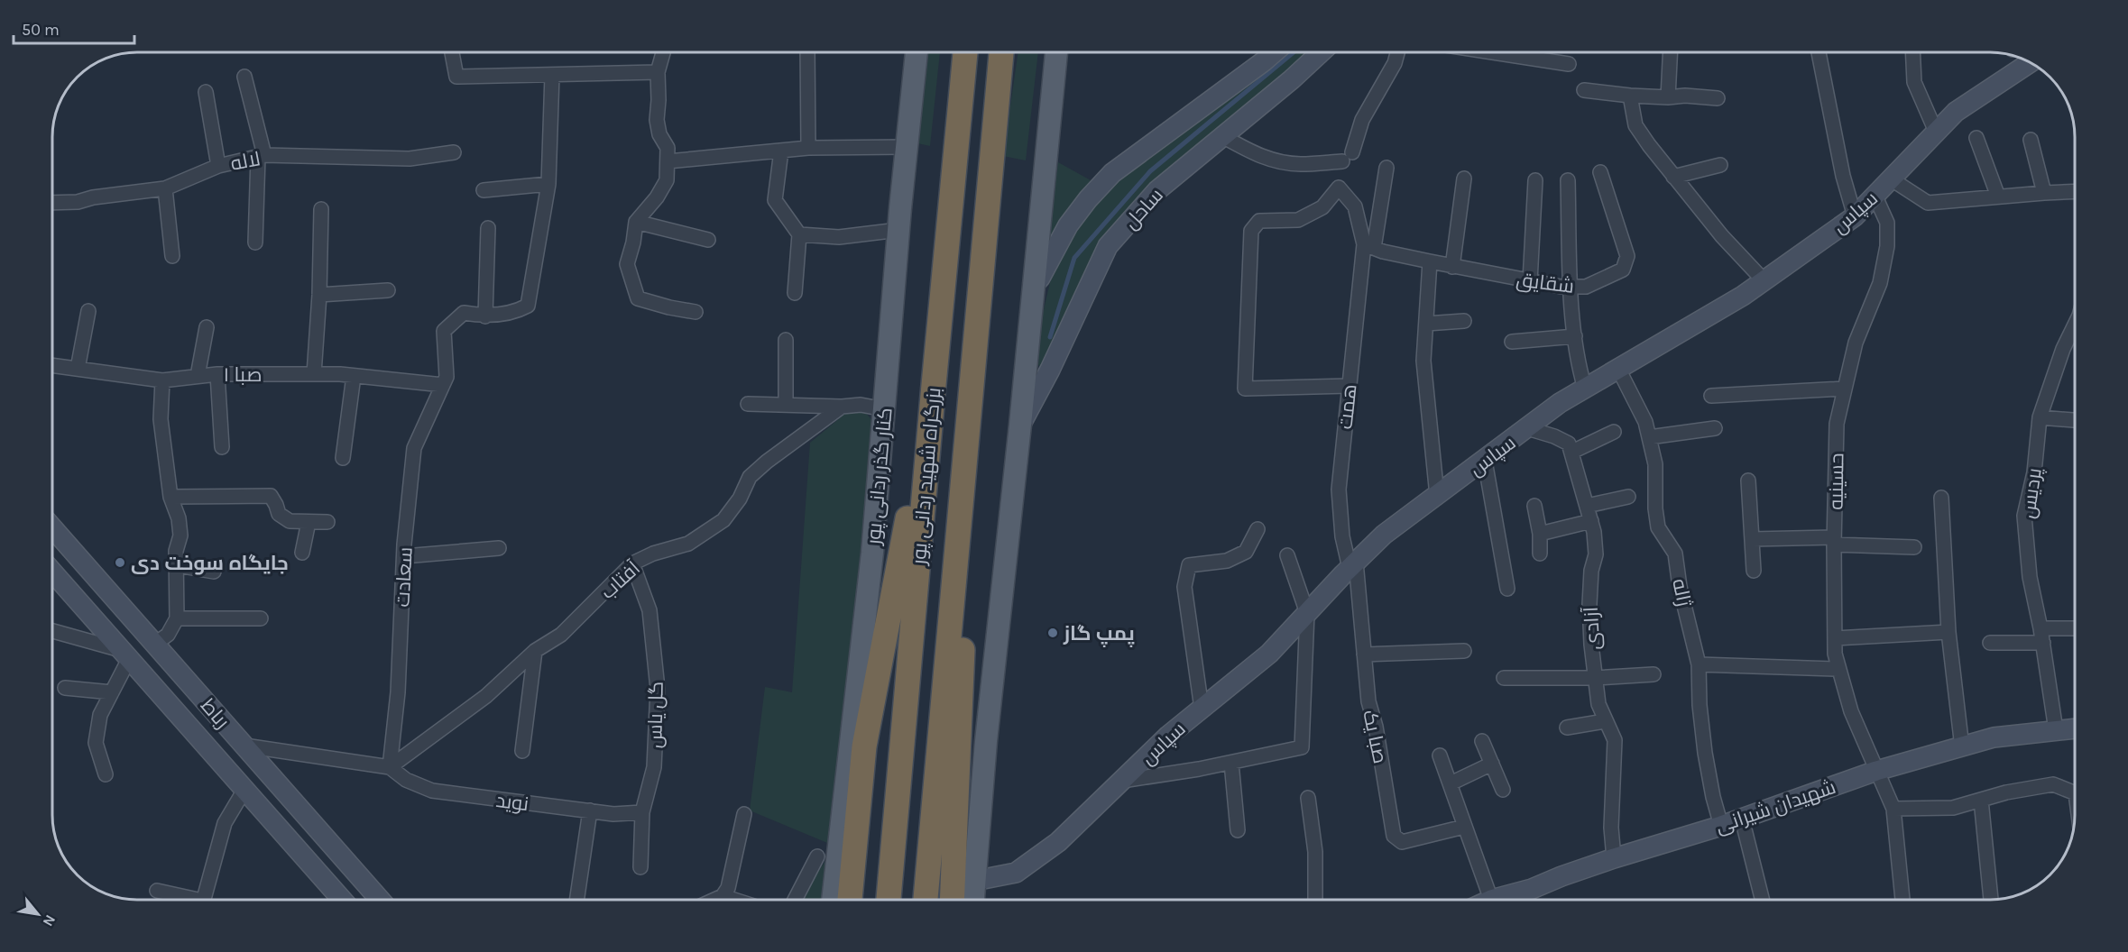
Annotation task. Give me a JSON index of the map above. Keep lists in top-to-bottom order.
{
  "streets": {
    "highway": ["بزرگراه شهید ردانی پور"],
    "main road": ["کنار گذر ردانی پور"],
    "street": [
      "لاله",
      "ساحل",
      "سپاس",
      "شقایق",
      "صبا ۱",
      "همت",
      "حسینیه",
      "پردیس",
      "سعادت",
      "آفتاب",
      "ژاله",
      "آزادی",
      "رباط",
      "گل یاس",
      "صبا یک",
      "نوید",
      "شهیدان شیرانی"
    ]
  },
  "crossings": [
    ["سپاس", "همت"],
    ["سپاس", "حسینیه"],
    ["سپاس", "ژاله"],
    ["سپاس", "صبا یک"],
    ["شقایق", "همت"],
    ["صبا ۱", "سعادت"],
    ["همت", "صبا یک"],
    ["حسینیه", "شهیدان شیرانی"],
    ["پردیس", "شهیدان شیرانی"],
    ["سعادت", "آفتاب"],
    ["سعادت", "نوید"],
    ["آفتاب", "گل یاس"],
    ["آفتاب", "نوید"],
    ["ژاله", "شهیدان شیرانی"],
    ["آزادی", "شهیدان شیرانی"],
    ["گل یاس", "نوید"]
  ],
  "places": ["جایگاه سوخت دی", "پمپ گاز"],
  "scale_bar": "50 m",
  "north": "bottom right"
}
